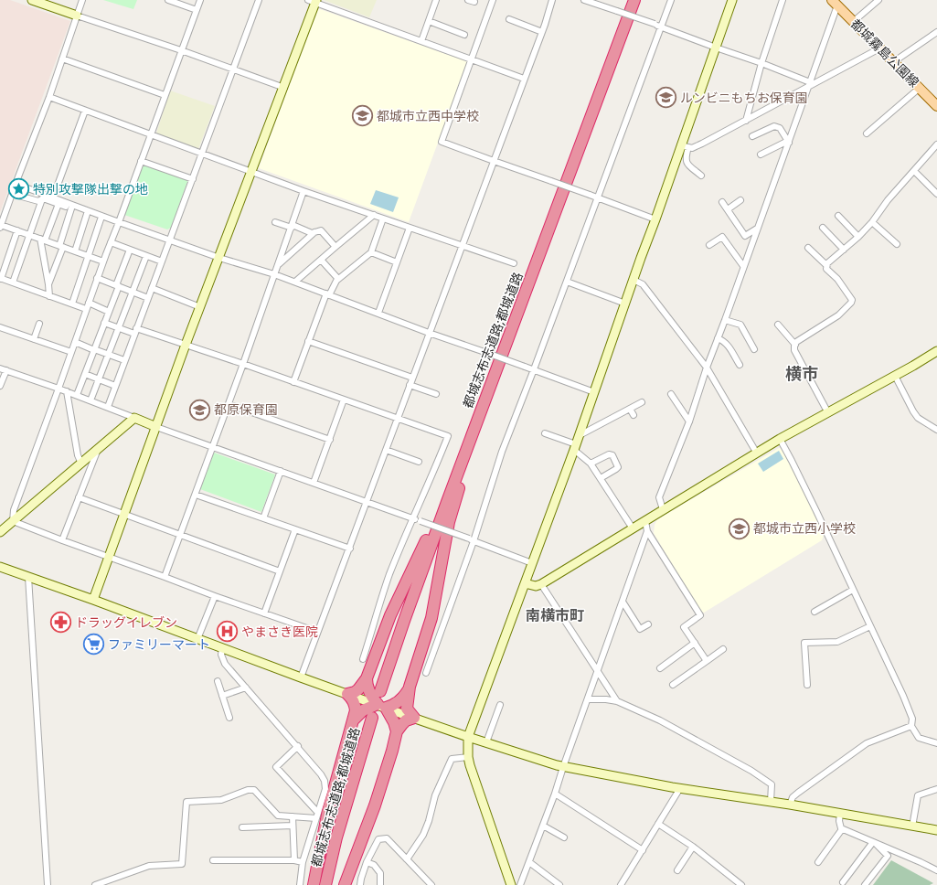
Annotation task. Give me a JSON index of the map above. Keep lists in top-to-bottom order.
{
  "streets": {
    "highway": ["都城志布志道路;都城道路"],
    "main road": ["都城霧島公園線"]
  },
  "districts": ["横市", "南横市町"],
  "places": {
    "school or university": [
      "ルンビニもちお保育園",
      "都城市立西中学校",
      "都原保育園",
      "都城市立西小学校"
    ],
    "place": ["特別攻撃隊出撃の地"],
    "pharmacy": ["ドラッグイレブン"],
    "hospital": ["やまさき医院"],
    "supermarket": ["ファミリーマート"]
  }
}
